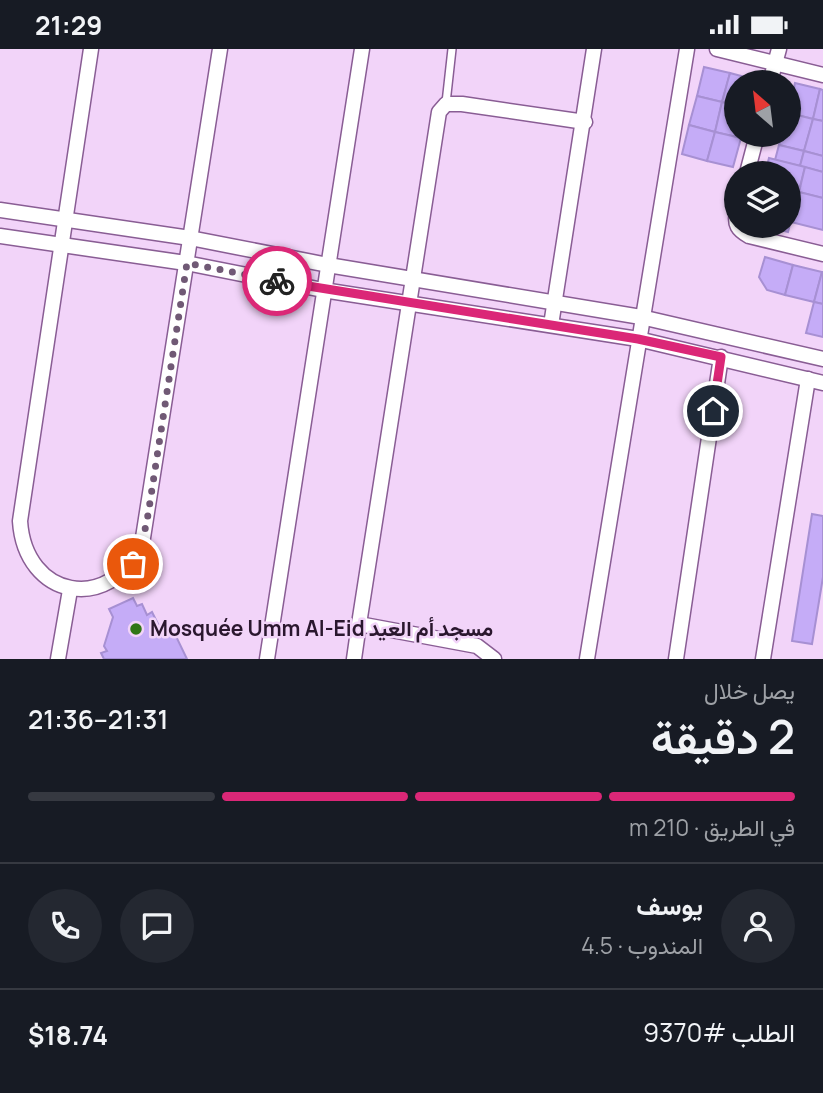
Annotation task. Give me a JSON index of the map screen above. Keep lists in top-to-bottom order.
{
  "places": ["Mosquée Umm Al-Eid مسجد أم العيد"],
  "north": "top left",
  "page": {
    "status": "21:29",
    "heading": ["2 دقيقة", "يصل خلال", "21:31–21:36"],
    "panel": [
      "يوسف",
      "المندوب · 4.5",
      "الطلب #9370",
      "$18.74"
    ],
    "bar": "في الطريق · 210 m"
  }
}
